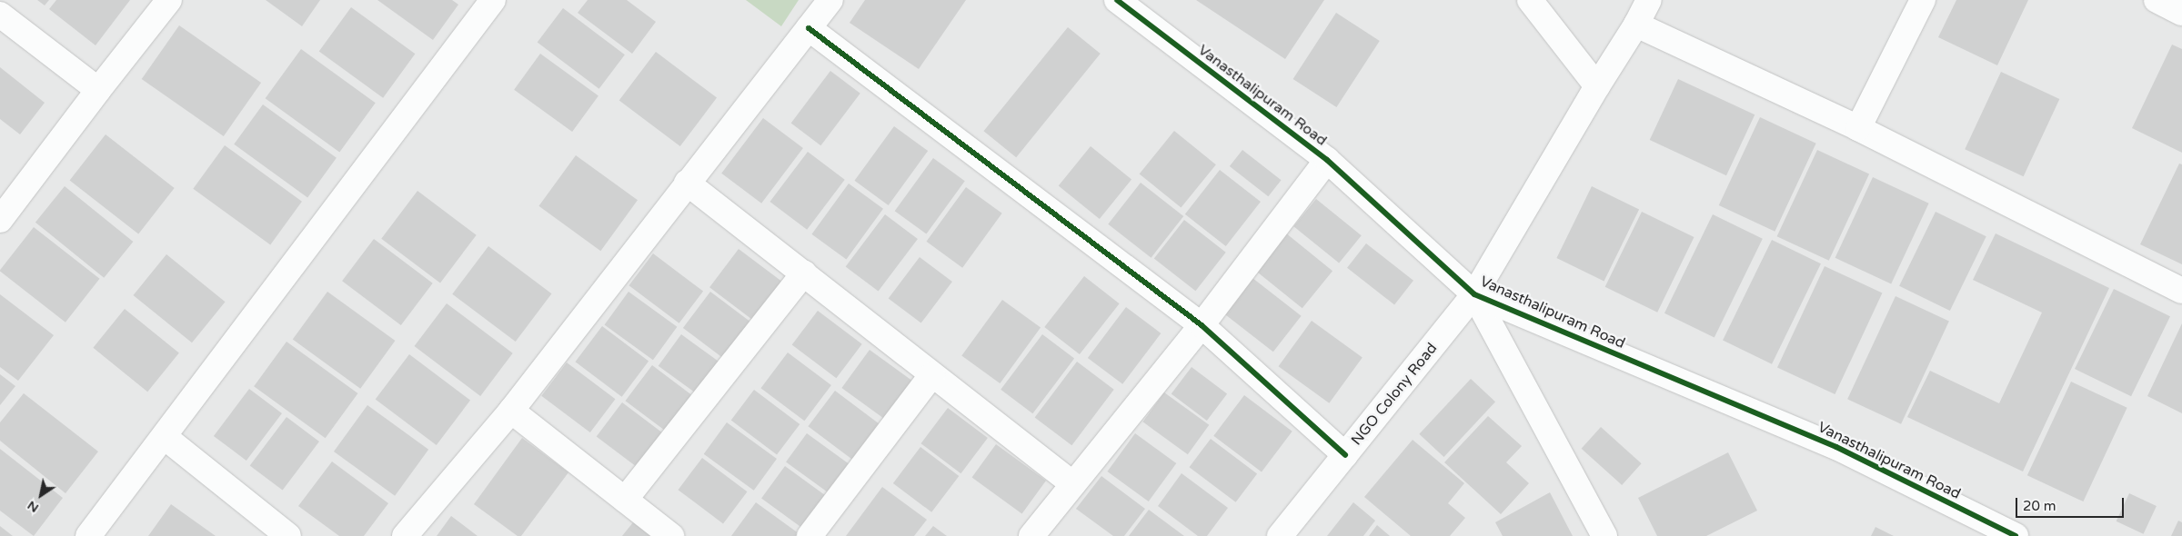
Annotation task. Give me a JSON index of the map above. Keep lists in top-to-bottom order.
{
  "streets": {
    "street": ["Vanasthalipuram Road", "NGO Colony Road"]
  },
  "crossings": [
    ["Vanasthalipuram Road", "NGO Colony Road"]
  ],
  "scale_bar": "20 m",
  "north": "bottom left"
}
